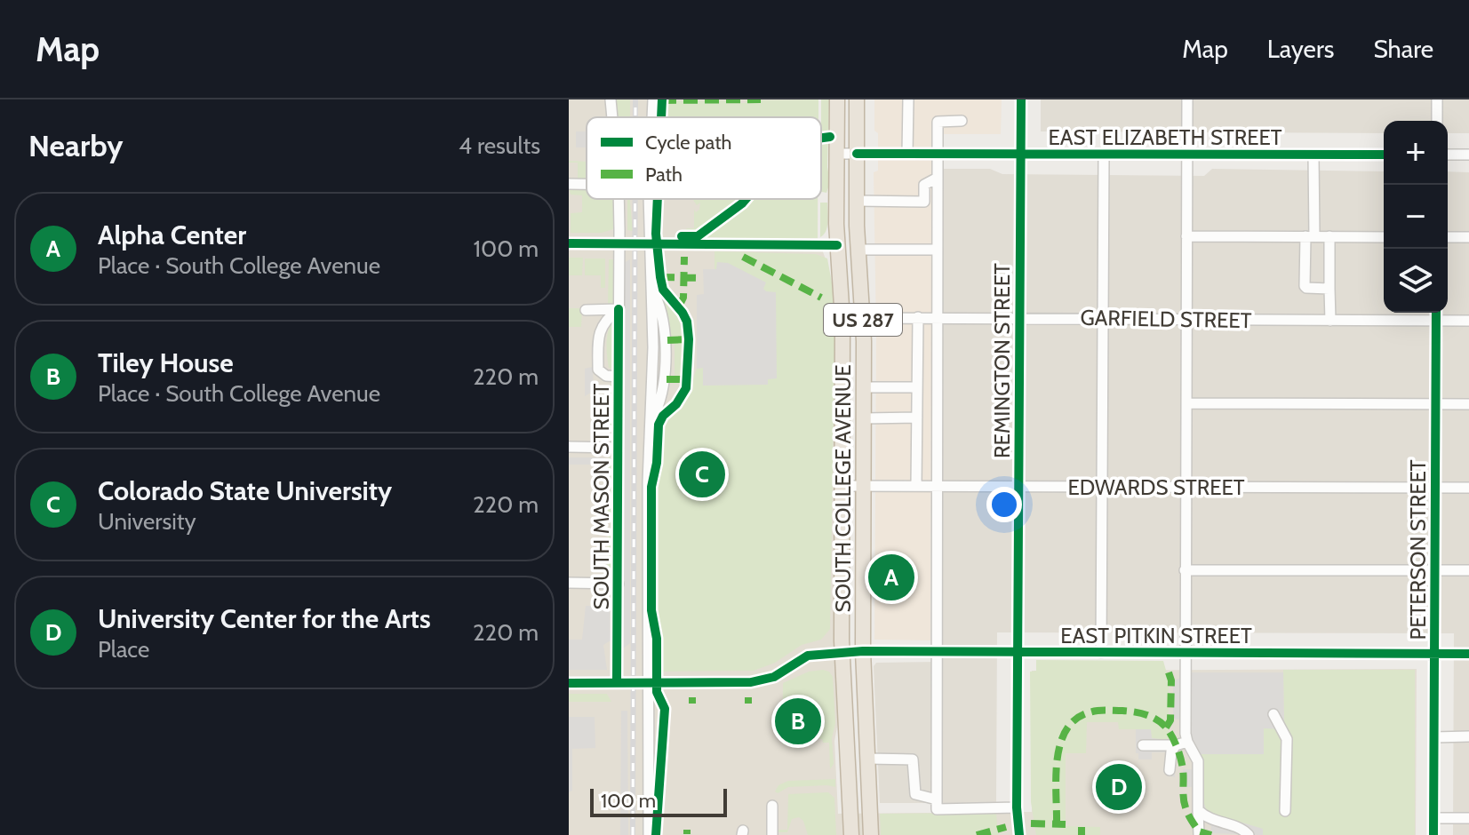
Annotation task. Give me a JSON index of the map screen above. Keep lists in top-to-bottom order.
{
  "streets": {
    "highway": ["US 287", "SOUTH COLLEGE AVENUE"],
    "street": [
      "EAST ELIZABETH STREET",
      "GARFIELD STREET",
      "REMINGTON STREET",
      "EDWARDS STREET",
      "SOUTH MASON STREET",
      "PETERSON STREET",
      "EAST PITKIN STREET"
    ]
  },
  "crossings": [
    ["EAST ELIZABETH STREET", "REMINGTON STREET"],
    ["EAST ELIZABETH STREET", "SOUTH COLLEGE AVENUE"],
    ["GARFIELD STREET", "REMINGTON STREET"],
    ["GARFIELD STREET", "SOUTH COLLEGE AVENUE"],
    ["GARFIELD STREET", "PETERSON STREET"],
    ["REMINGTON STREET", "EDWARDS STREET"],
    ["REMINGTON STREET", "EAST PITKIN STREET"],
    ["EDWARDS STREET", "SOUTH COLLEGE AVENUE"],
    ["EDWARDS STREET", "PETERSON STREET"],
    ["SOUTH COLLEGE AVENUE", "EAST PITKIN STREET"],
    ["SOUTH MASON STREET", "EAST PITKIN STREET"],
    ["PETERSON STREET", "EAST PITKIN STREET"]
  ],
  "legend": ["Cycle path", "Path"],
  "scale_bar": "100 m",
  "page": {
    "header": "Map",
    "nav": ["Map", "Layers", "Share"],
    "heading": ["Nearby", "4 results"],
    "map_buttons": ["+", "−"],
    "list": [
      {
        "mark": "A",
        "name": "Alpha Center",
        "note": "Place · South College Avenue",
        "value": "100 m"
      },
      {
        "mark": "B",
        "name": "Tiley House",
        "note": "Place · South College Avenue",
        "value": "220 m"
      },
      {
        "mark": "C",
        "name": "Colorado State University",
        "note": "University",
        "value": "220 m"
      },
      {
        "mark": "D",
        "name": "University Center for the Arts",
        "note": "Place",
        "value": "220 m"
      }
    ],
    "pins": [
      "C",
      "A",
      "B",
      "D"
    ],
    "scale": "100 m"
  }
}
